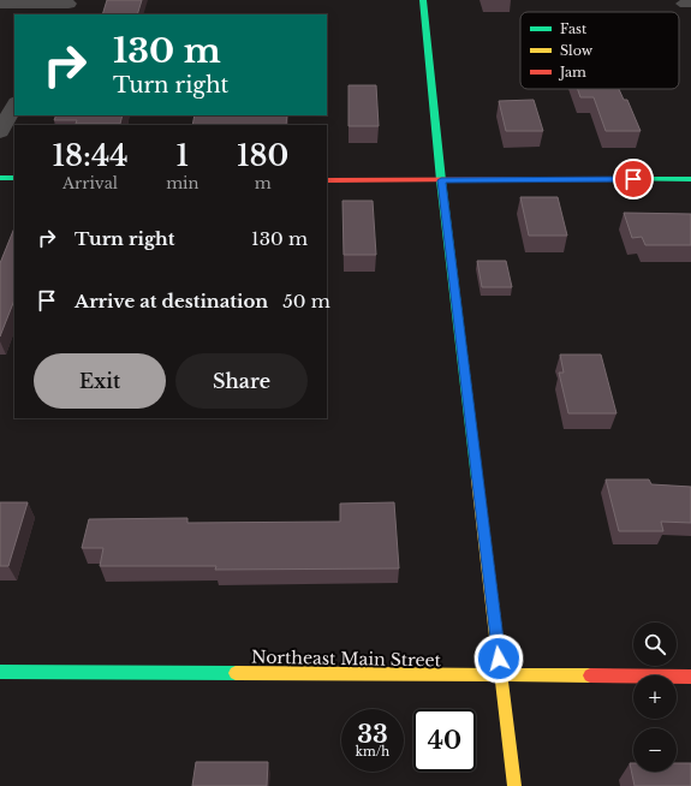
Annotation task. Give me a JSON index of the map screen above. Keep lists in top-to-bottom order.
{
  "streets": {
    "street": ["Northeast Main Street"]
  },
  "legend": ["Fast", "Slow", "Jam"],
  "page": {
    "turn": ["130 m", "Turn right"],
    "eta": [
      "18:44",
      "Arrival",
      "1",
      "min",
      "180",
      "m"
    ],
    "list": [
      {
        "name": "Turn right",
        "value": "130 m"
      },
      {
        "name": "Arrive at destination",
        "value": "50 m"
      }
    ],
    "buttons": ["Exit", "Share"],
    "map_buttons": ["+", "−"],
    "speed": "33 km/h",
    "limit": "40"
  }
}
